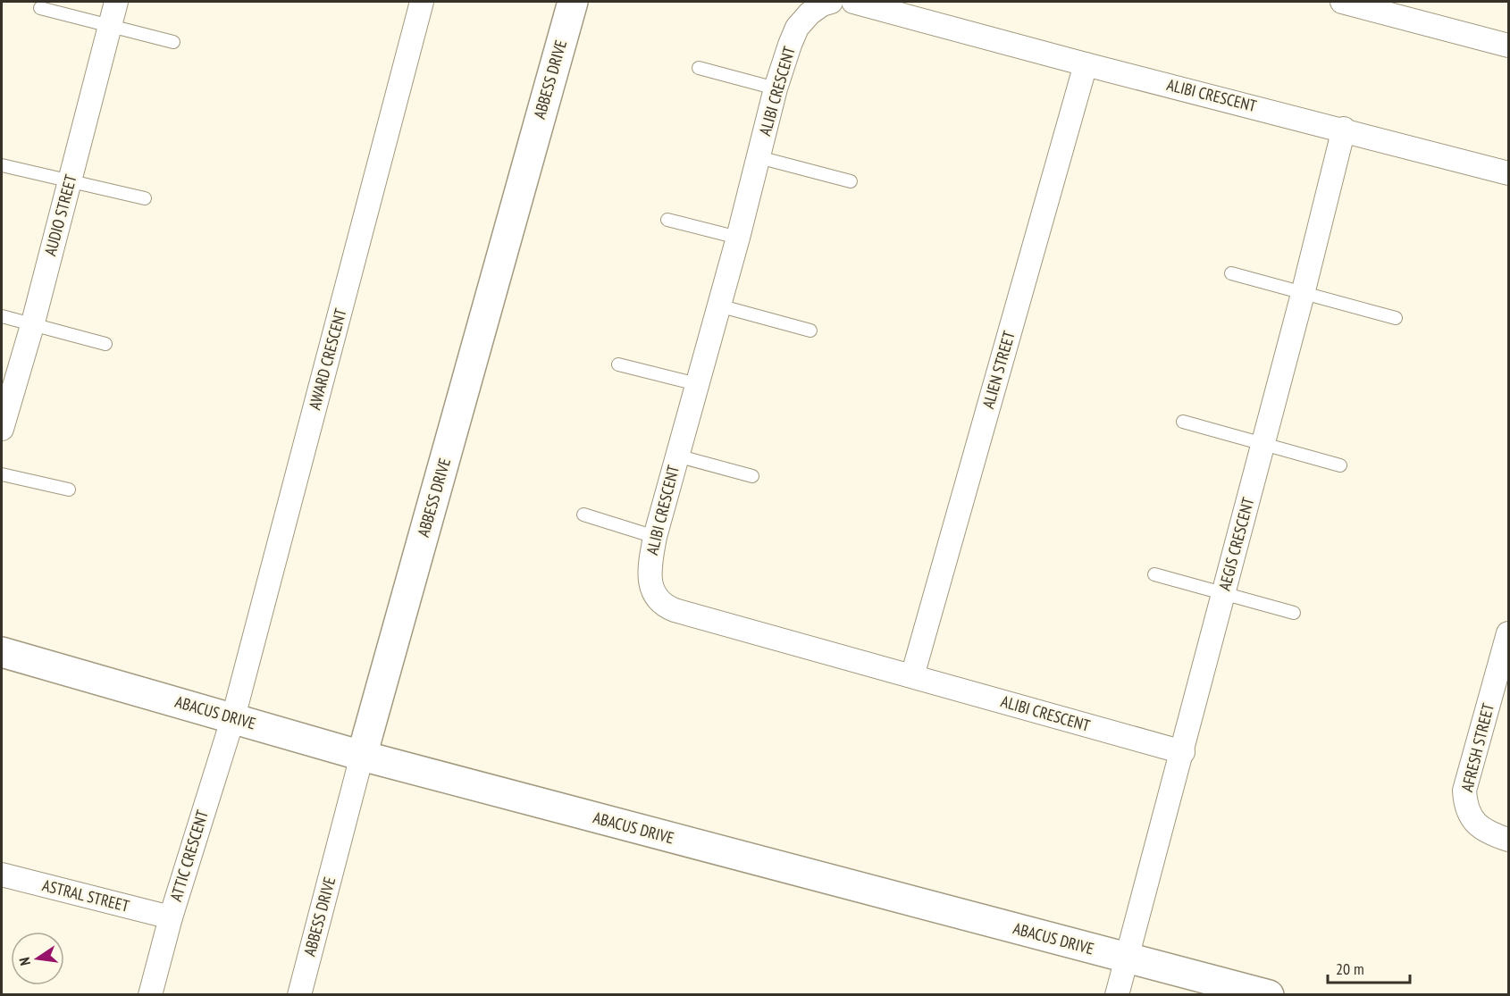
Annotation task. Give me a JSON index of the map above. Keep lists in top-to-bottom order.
{
  "streets": {
    "street": [
      "ABBESS DRIVE",
      "ALIBI CRESCENT",
      "AUDIO STREET",
      "AWARD CRESCENT",
      "ALIEN STREET",
      "AEGIS CRESCENT",
      "ABACUS DRIVE",
      "AFRESH STREET",
      "ATTIC CRESCENT",
      "ASTRAL STREET"
    ]
  },
  "crossings": [
    ["ABBESS DRIVE", "ABACUS DRIVE"],
    ["ALIBI CRESCENT", "ALIEN STREET"],
    ["ALIBI CRESCENT", "AEGIS CRESCENT"],
    ["AWARD CRESCENT", "ABACUS DRIVE"],
    ["AWARD CRESCENT", "ATTIC CRESCENT"],
    ["AEGIS CRESCENT", "ABACUS DRIVE"],
    ["ABACUS DRIVE", "ATTIC CRESCENT"],
    ["ATTIC CRESCENT", "ASTRAL STREET"]
  ],
  "scale_bar": "20 m",
  "north": "left"
}
